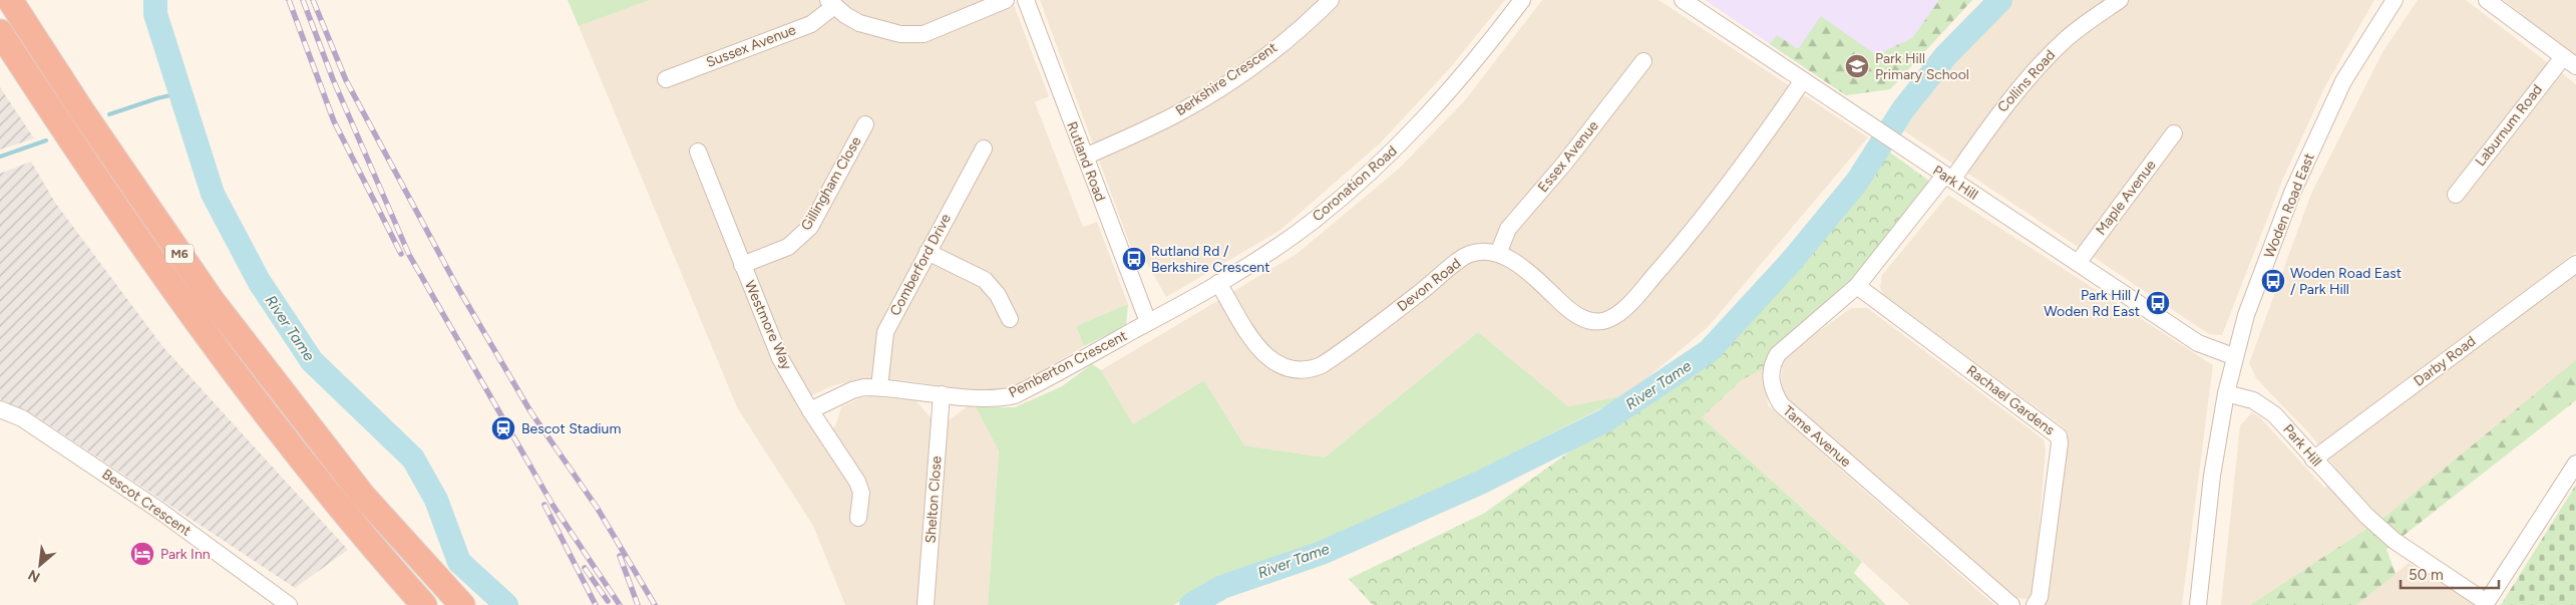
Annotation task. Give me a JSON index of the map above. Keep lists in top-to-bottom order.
{
  "streets": {
    "highway": ["M6"],
    "street": [
      "Sussex Avenue",
      "Berkshire Crescent",
      "Collins Road",
      "Laburnum Road",
      "Essex Avenue",
      "Rutland Road",
      "Park Hill",
      "Gillingham Close",
      "Coronation Road",
      "Maple Avenue",
      "Woden Road East",
      "Comberford Drive",
      "Devon Road",
      "Westmore Way",
      "Darby Road",
      "Pemberton Crescent",
      "Rachael Gardens",
      "Tame Avenue",
      "Shelton Close",
      "Bescot Crescent"
    ]
  },
  "crossings": [
    ["Berkshire Crescent", "Rutland Road"],
    ["Collins Road", "Park Hill"],
    ["Collins Road", "Tame Avenue"],
    ["Essex Avenue", "Devon Road"],
    ["Rutland Road", "Coronation Road"],
    ["Rutland Road", "Pemberton Crescent"],
    ["Park Hill", "Maple Avenue"],
    ["Park Hill", "Woden Road East"],
    ["Park Hill", "Devon Road"],
    ["Park Hill", "Darby Road"],
    ["Park Hill", "Tame Avenue"],
    ["Gillingham Close", "Westmore Way"],
    ["Coronation Road", "Devon Road"],
    ["Coronation Road", "Pemberton Crescent"],
    ["Comberford Drive", "Pemberton Crescent"],
    ["Westmore Way", "Pemberton Crescent"],
    ["Pemberton Crescent", "Shelton Close"],
    ["Rachael Gardens", "Tame Avenue"]
  ],
  "water": ["River Tame"],
  "places": {
    "school or university": ["Park Hill Primary School"],
    "bus stop": ["Rutland Rd / Berkshire Crescent", "Woden Road East / Park Hill", "Park Hill / Woden Rd East"],
    "station": ["Bescot Stadium"],
    "hotel": ["Park Inn"]
  },
  "scale_bar": "50 m",
  "north": "bottom left"
}
